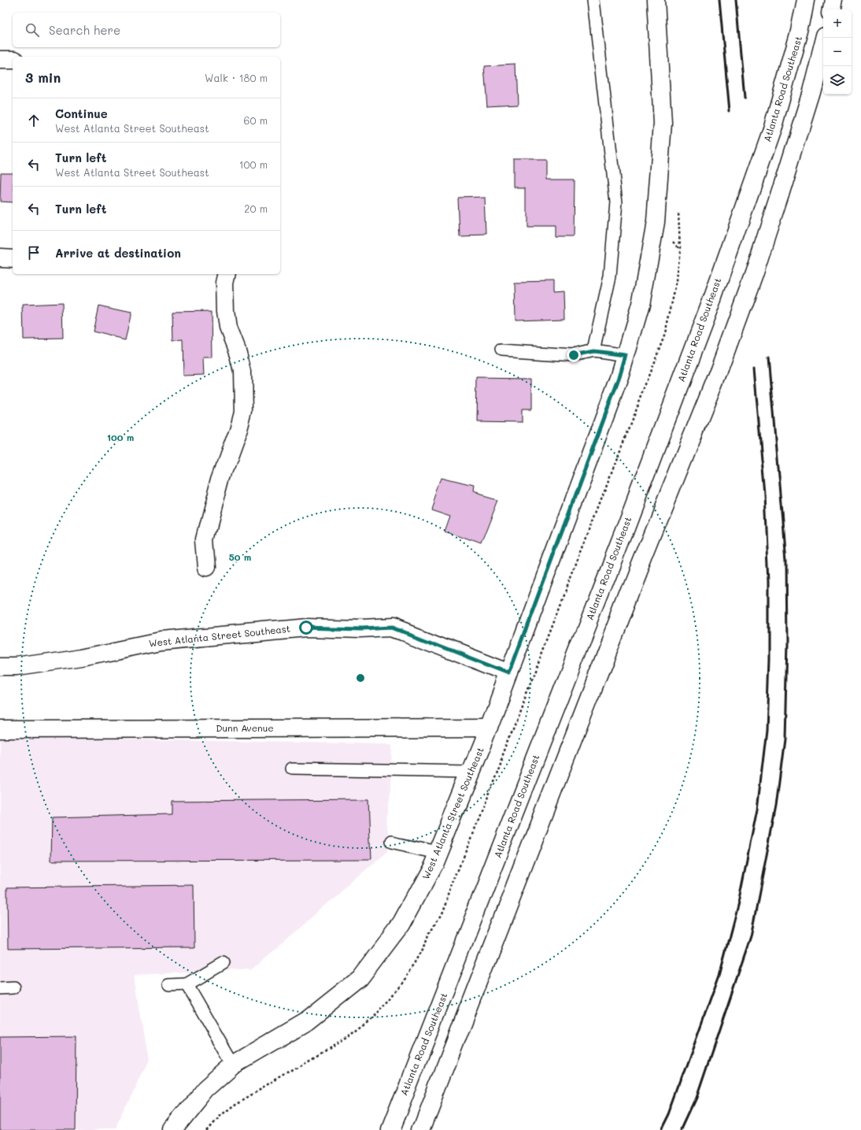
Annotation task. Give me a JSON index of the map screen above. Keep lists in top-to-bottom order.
{
  "streets": {
    "street": ["Atlanta Road Southeast", "West Atlanta Street Southeast", "Dunn Avenue"]
  },
  "crossings": [
    ["West Atlanta Street Southeast", "Dunn Avenue"]
  ],
  "page": {
    "map_buttons": ["+", "−"],
    "search": "Search here",
    "heading": ["3 min", "Walk · 180 m"],
    "list": [
      ["Continue", "West Atlanta Street Southeast", "60 m"],
      ["Turn left", "West Atlanta Street Southeast", "100 m"],
      ["Turn left", "20 m"],
      "Arrive at destination"
    ]
  },
  "rings": ["100 m", "50 m"]
}
